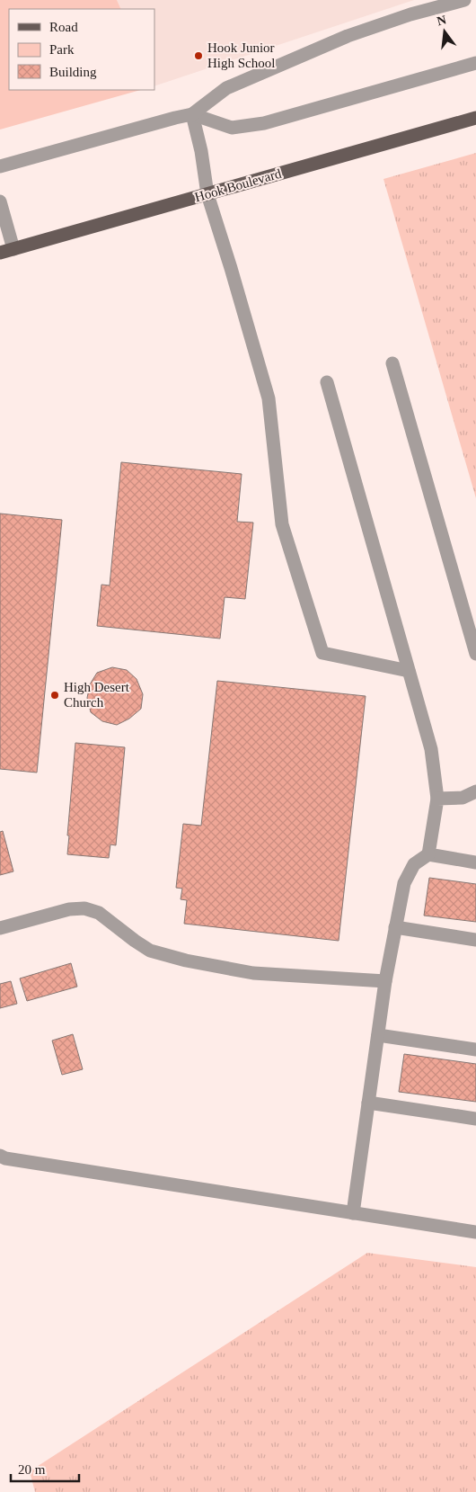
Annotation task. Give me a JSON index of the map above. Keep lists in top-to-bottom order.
{
  "streets": {
    "main road": ["Hook Boulevard"]
  },
  "places": ["Hook Junior High School", "High Desert Church"],
  "legend": ["Road", "Park", "Building"],
  "scale_bar": "20 m",
  "north": "top"
}
